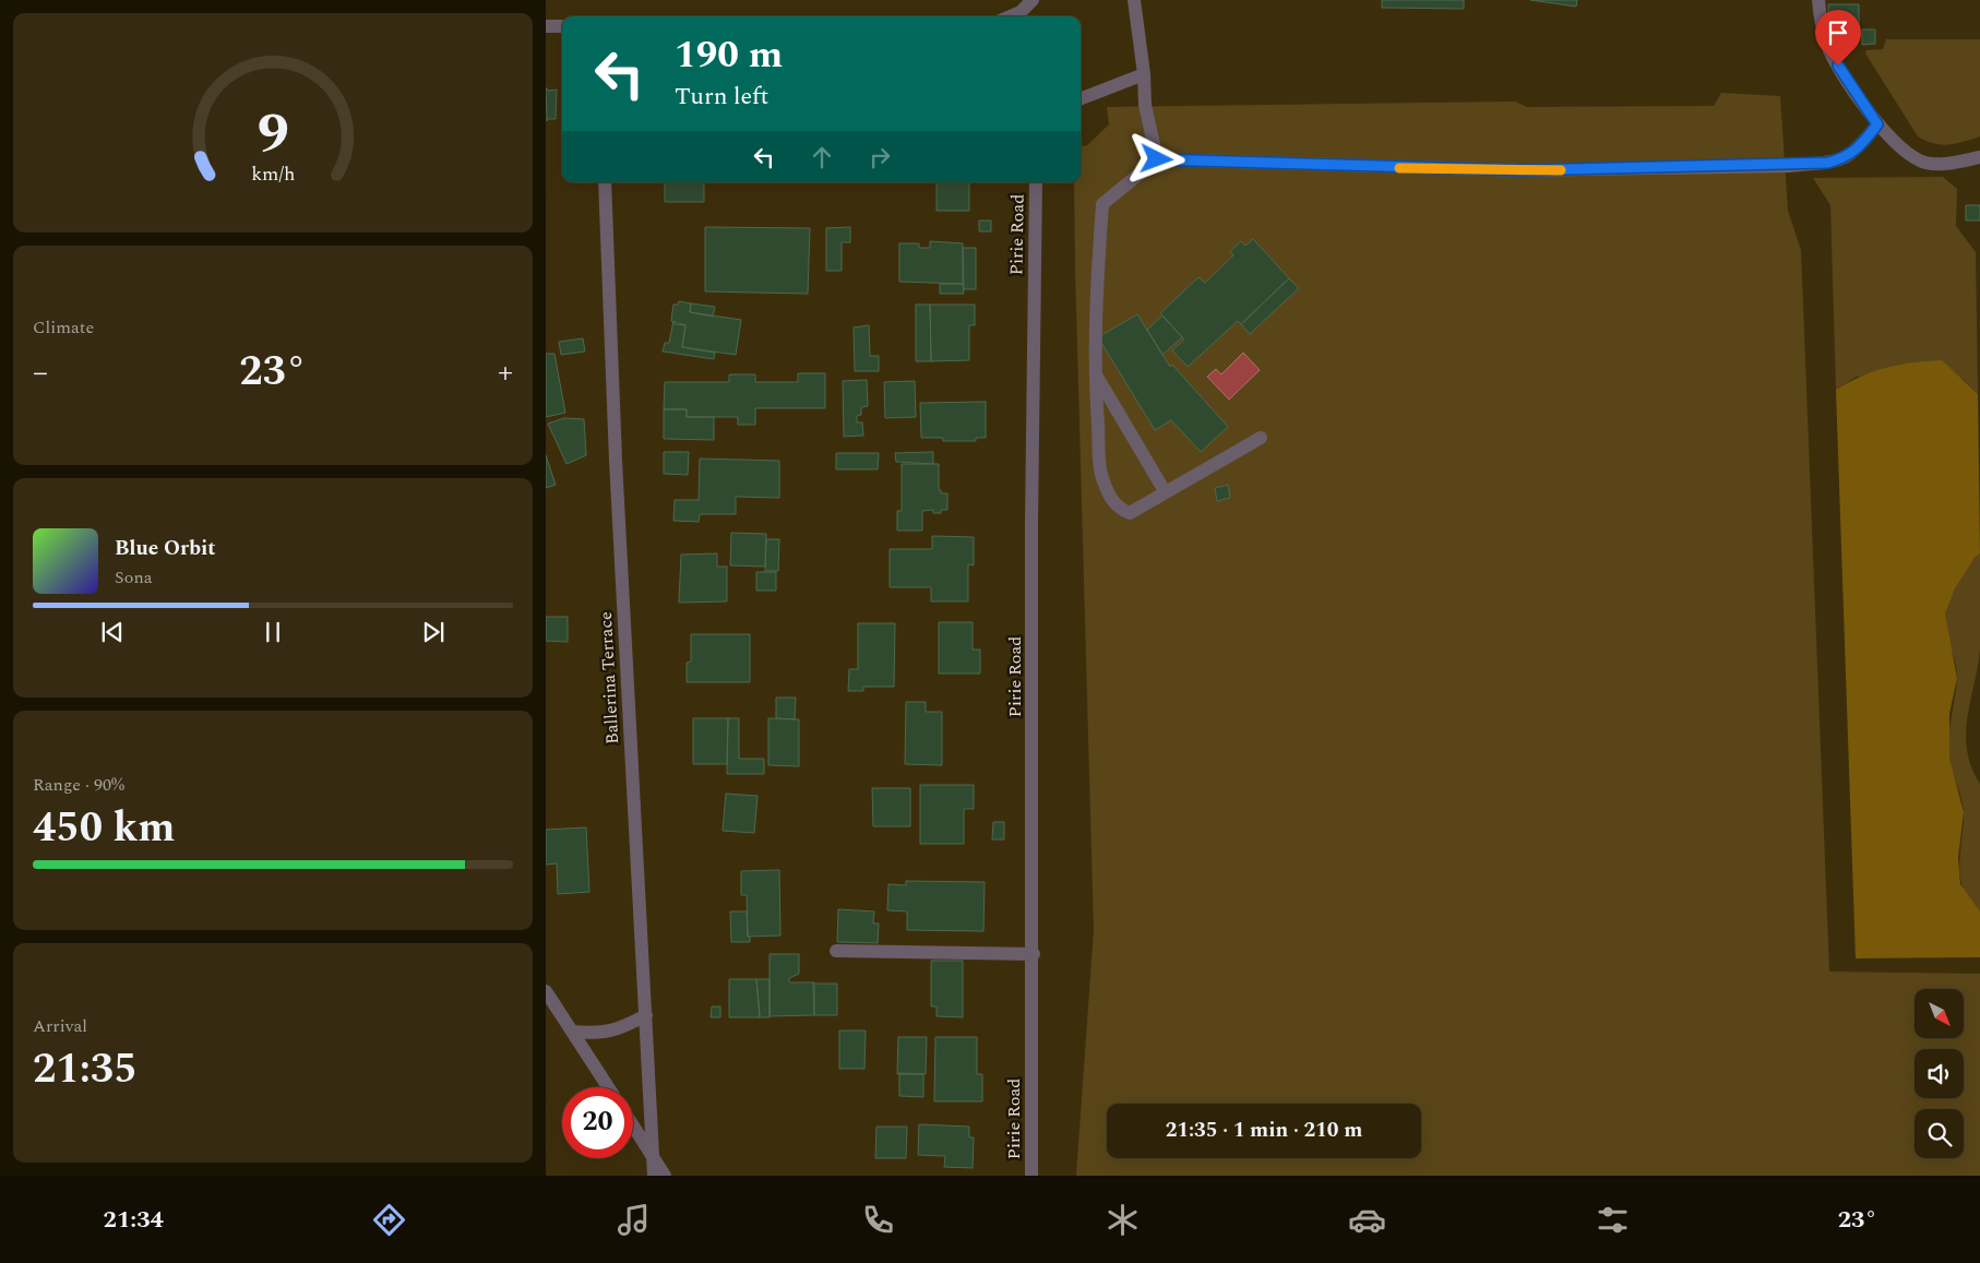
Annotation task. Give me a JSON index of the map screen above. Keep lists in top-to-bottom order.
{
  "streets": {
    "street": ["Pirie Road", "Ballerina Terrace"]
  },
  "north": "bottom right",
  "page": {
    "turn": ["190 m", "Turn left"],
    "tile": [
      "Climate",
      ["Range · 90%", "450 km"],
      ["Arrival", "21:35"]
    ],
    "heat": ["−", "23°", "+"],
    "song": ["Blue Orbit", "Sona"],
    "limit": "20",
    "trip": "21:35 · 1 min · 210 m",
    "tabs": ["21:34", "23°"],
    "gauge": ["9", "km/h"]
  }
}
